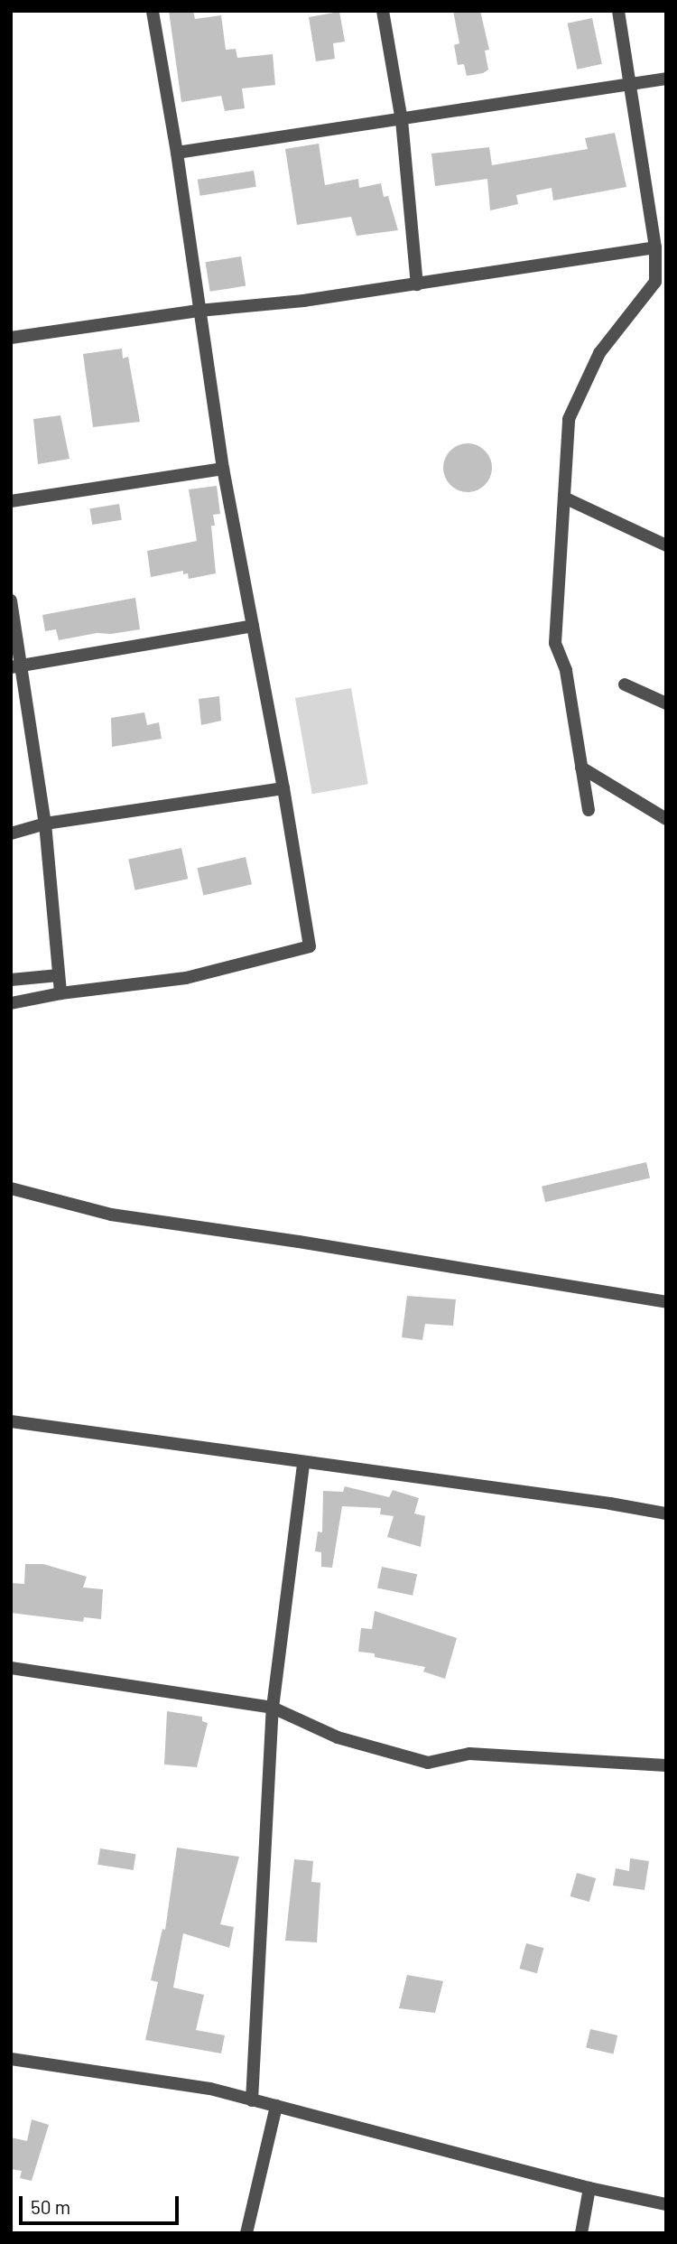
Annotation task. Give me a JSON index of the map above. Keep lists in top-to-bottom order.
{
  "scale_bar": "50 m"
}
